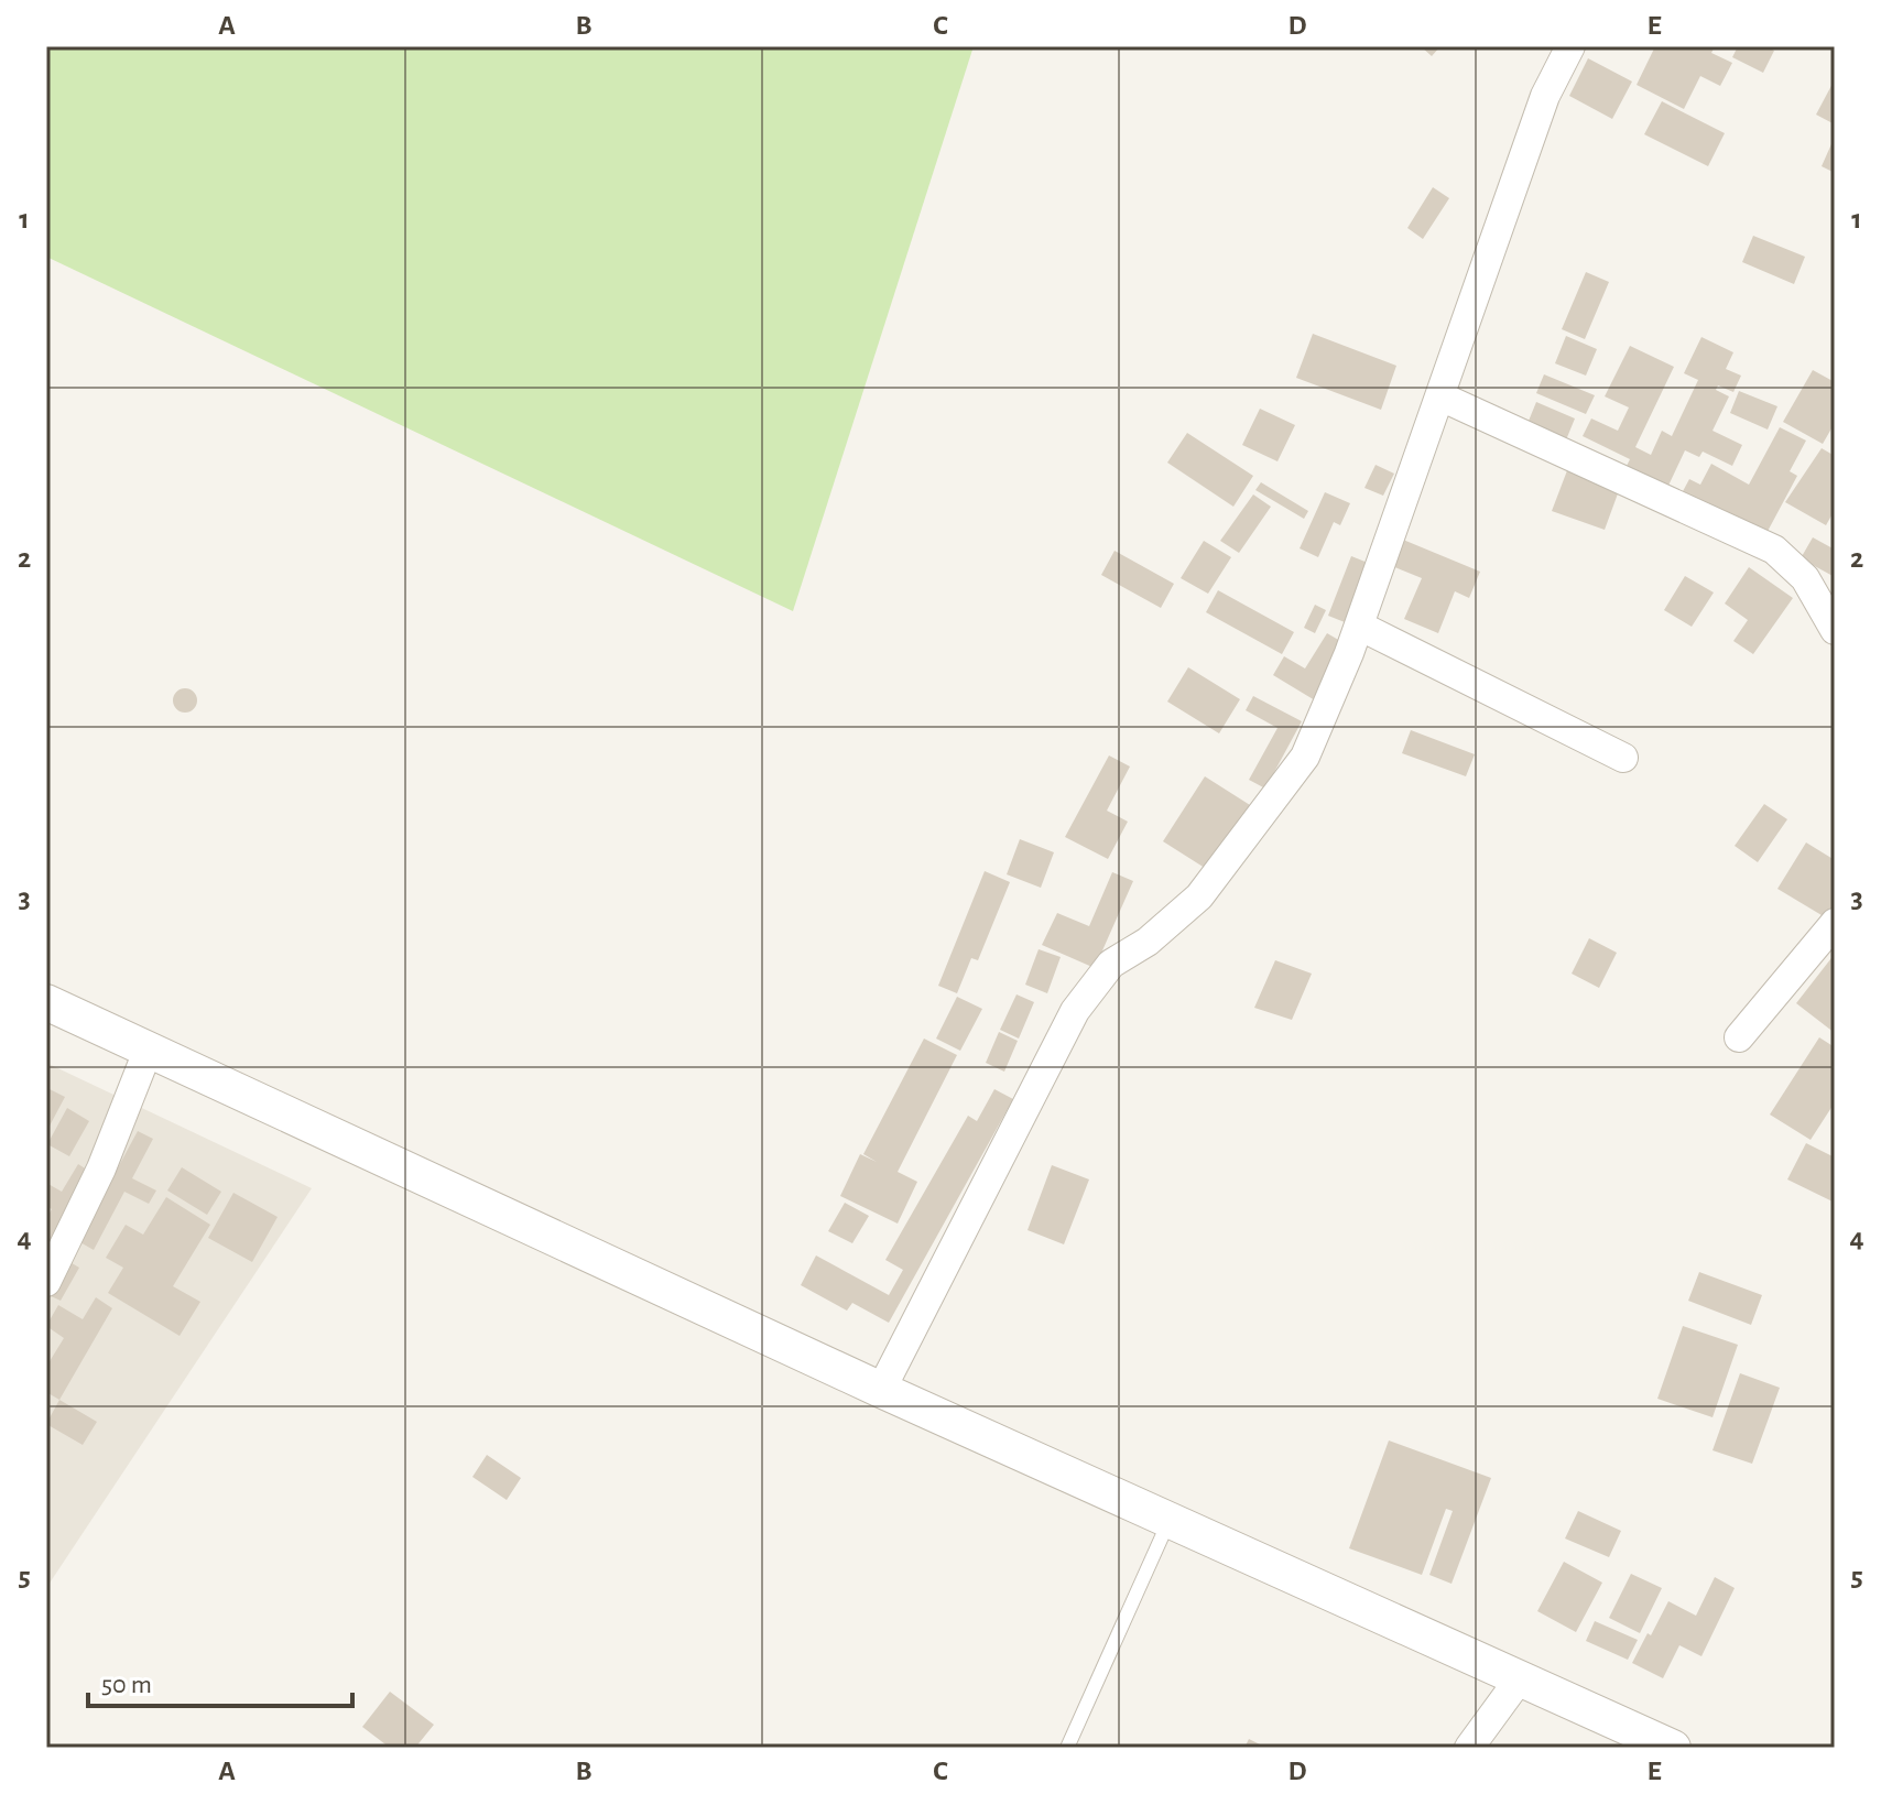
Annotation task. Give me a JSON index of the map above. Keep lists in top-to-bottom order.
{
  "scale_bar": "50 m",
  "grid": {
    "columns": [
      "A",
      "B",
      "C",
      "D",
      "E"
    ],
    "rows": [
      "1",
      "2",
      "3",
      "4",
      "5"
    ]
  }
}
